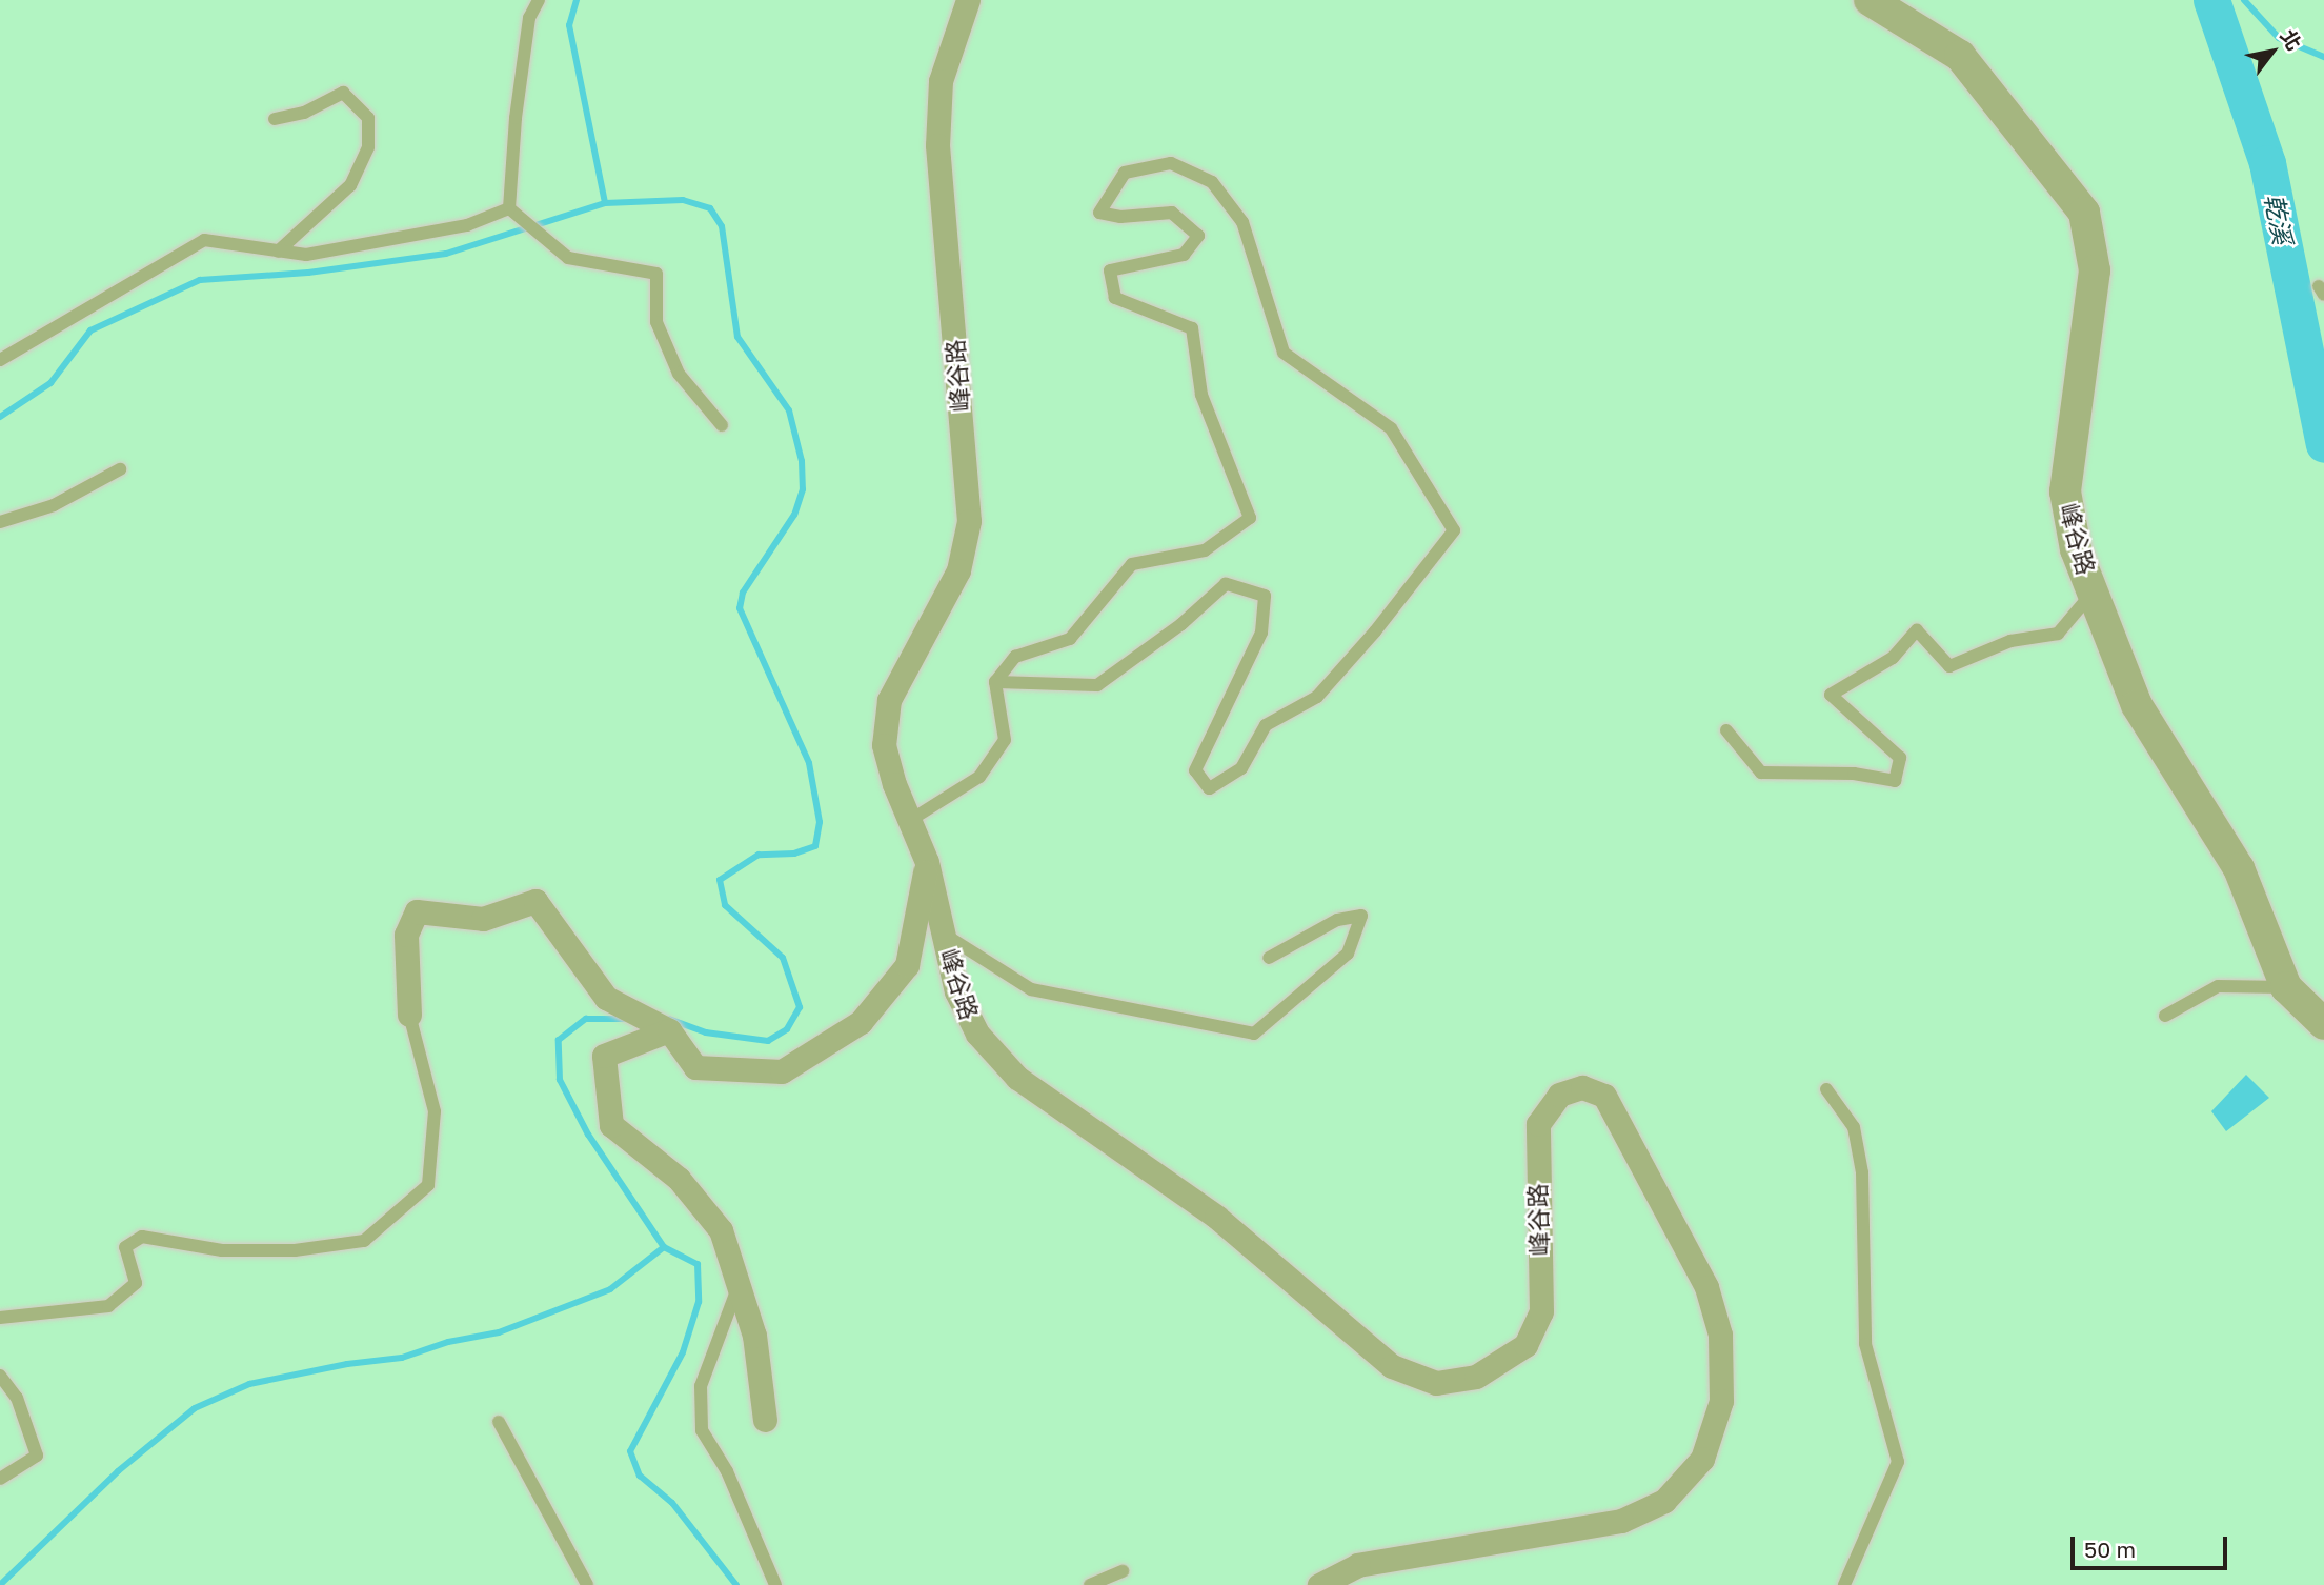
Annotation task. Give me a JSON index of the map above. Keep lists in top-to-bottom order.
{
  "streets": {
    "street": ["峰谷路"]
  },
  "water": ["乾溪"],
  "scale_bar": "50 m",
  "north": "top right"
}
